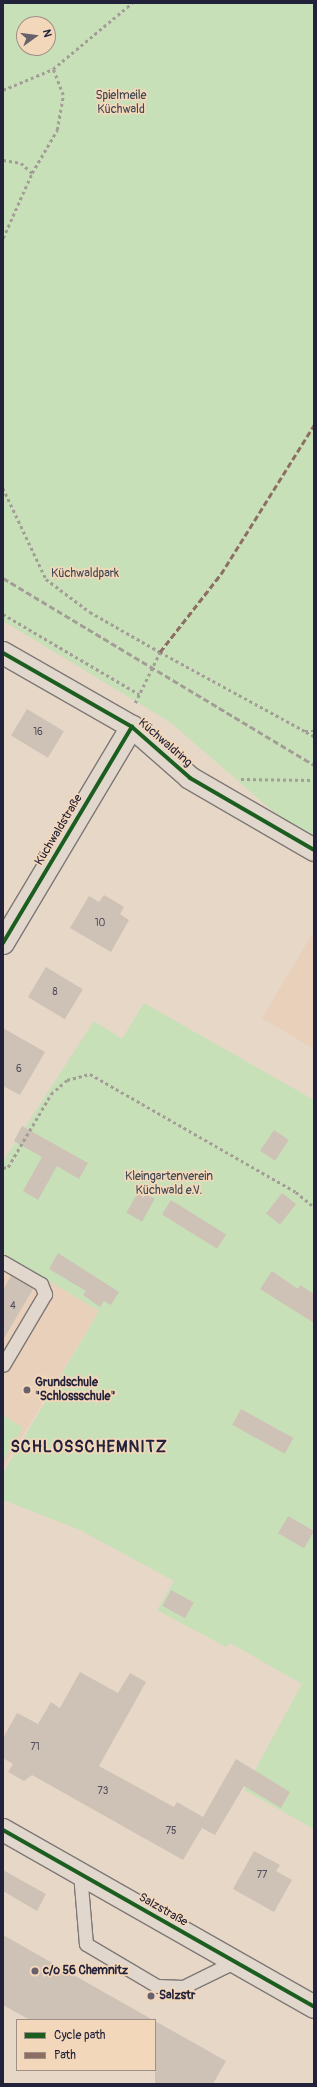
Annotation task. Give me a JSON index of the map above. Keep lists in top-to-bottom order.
{
  "streets": {
    "street": ["Küchwaldring", "Küchwaldstraße", "Salzstraße"]
  },
  "crossings": [
    ["Küchwaldring", "Küchwaldstraße"]
  ],
  "districts": ["SCHLOSSCHEMNITZ"],
  "parks": ["Spielmeile Küchwald", "Küchwaldpark", "Kleingartenverein Küchwald e.V."],
  "places": ["Grundschule \"Schlossschule\"", "c/o 56 Chemnitz", "Salzstr"],
  "house_numbers": [
    "16",
    "10",
    "8",
    "6",
    "4",
    "71",
    "73",
    "75",
    "77"
  ],
  "legend": ["Cycle path", "Path"],
  "north": "right"
}
